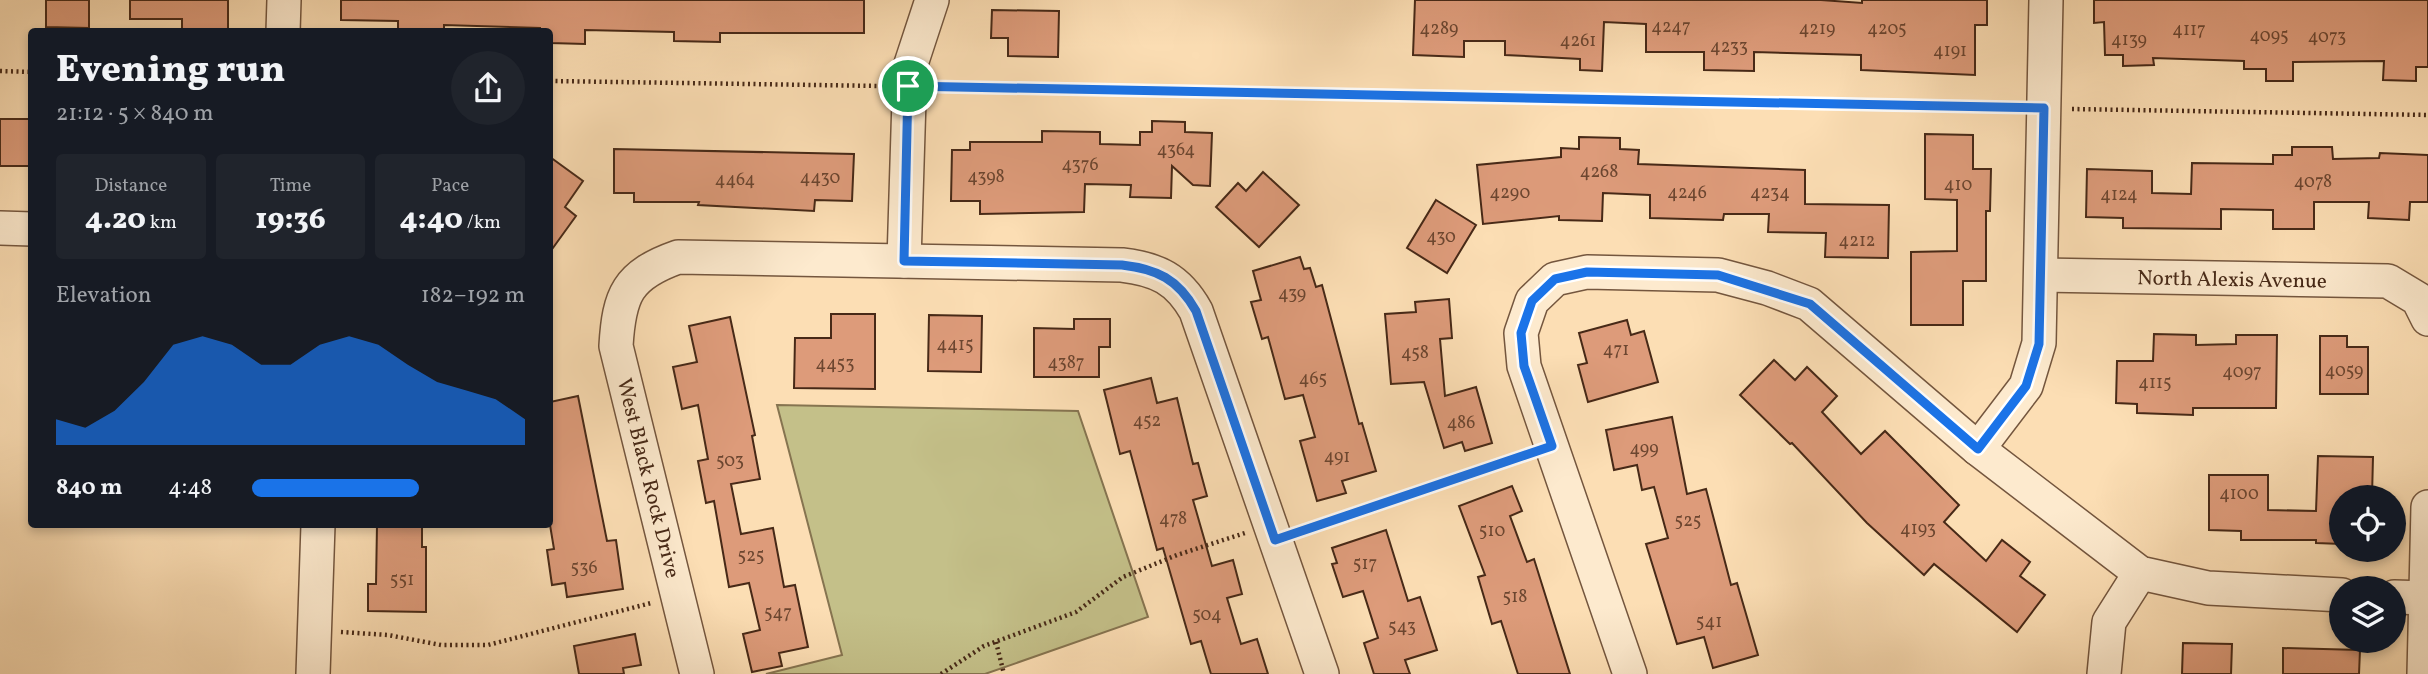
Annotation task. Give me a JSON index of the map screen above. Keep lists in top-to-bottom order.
{
  "streets": {
    "street": ["North Alexis Avenue", "West Black Rock Drive"]
  },
  "house_numbers": [
    "4247",
    "4289",
    "4219",
    "4205",
    "4117",
    "4095",
    "4073",
    "4139",
    "4261",
    "4233",
    "4191",
    "4364",
    "4376",
    "4268",
    "4398",
    "4430",
    "4464",
    "4078",
    "410",
    "4290",
    "4246",
    "4234",
    "4124",
    "430",
    "4212",
    "439",
    "4415",
    "471",
    "458",
    "4387",
    "4453",
    "4059",
    "4097",
    "465",
    "4115",
    "452",
    "486",
    "499",
    "491",
    "503",
    "4100",
    "478",
    "525",
    "4193",
    "510",
    "525",
    "517",
    "536",
    "551",
    "518",
    "547",
    "504",
    "541",
    "543"
  ],
  "page": {
    "heading": ["Evening run", "21:12 · 5 × 840 m"],
    "stats": [
      ["Distance", "4.20 km"],
      ["Time", "19:36"],
      ["Pace", "4:40 /km"]
    ],
    "chart": ["Elevation", "182–192 m"],
    "list": [
      {
        "name": "840 m",
        "note": "4:48"
      }
    ]
  }
}
